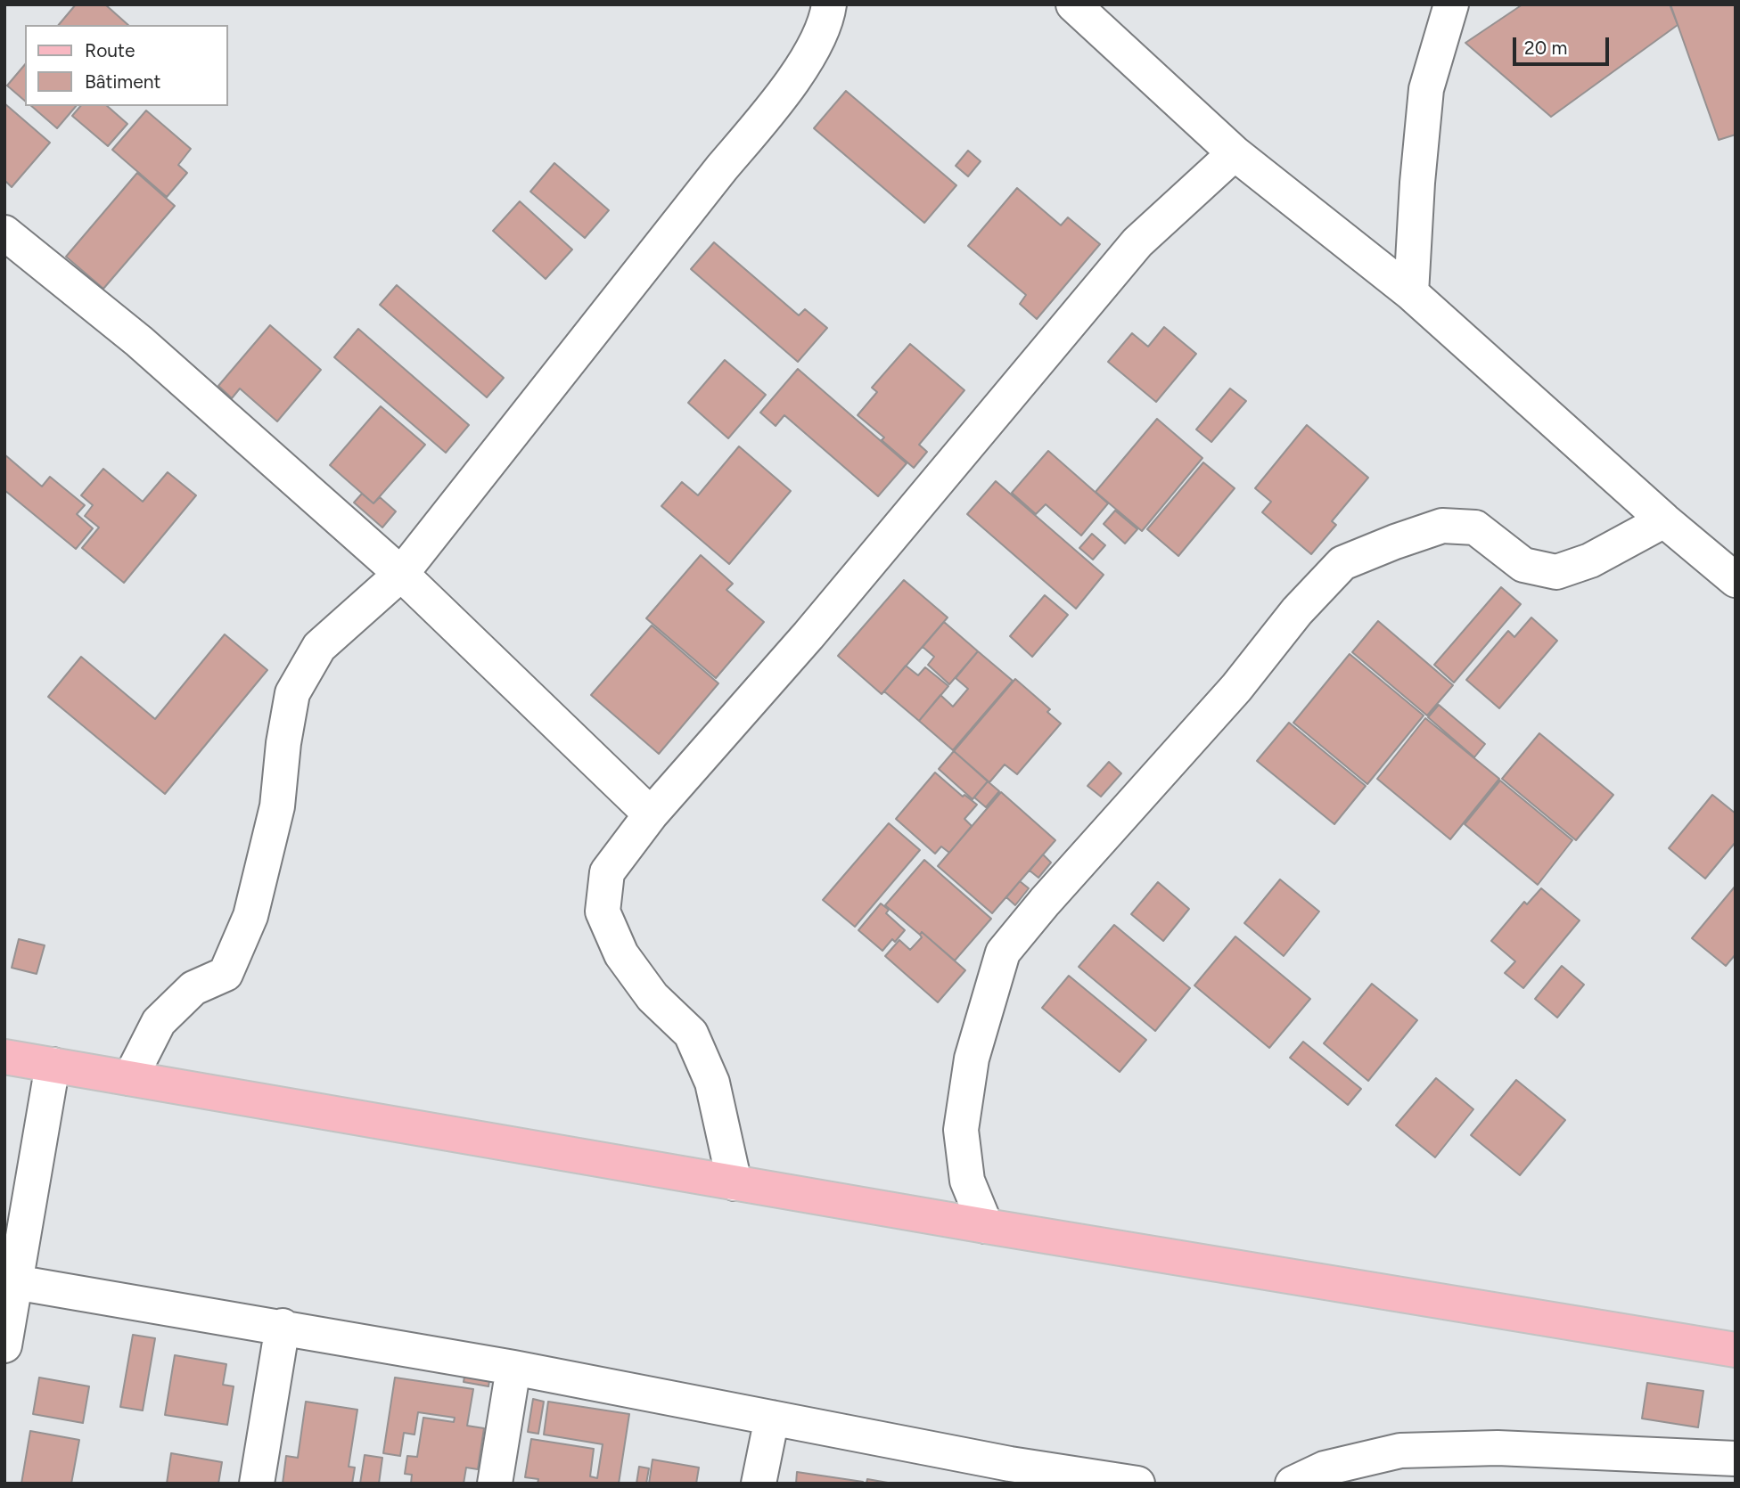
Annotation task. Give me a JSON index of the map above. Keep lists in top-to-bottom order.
{
  "legend": ["Route", "Bâtiment"],
  "scale_bar": "20 m"
}
